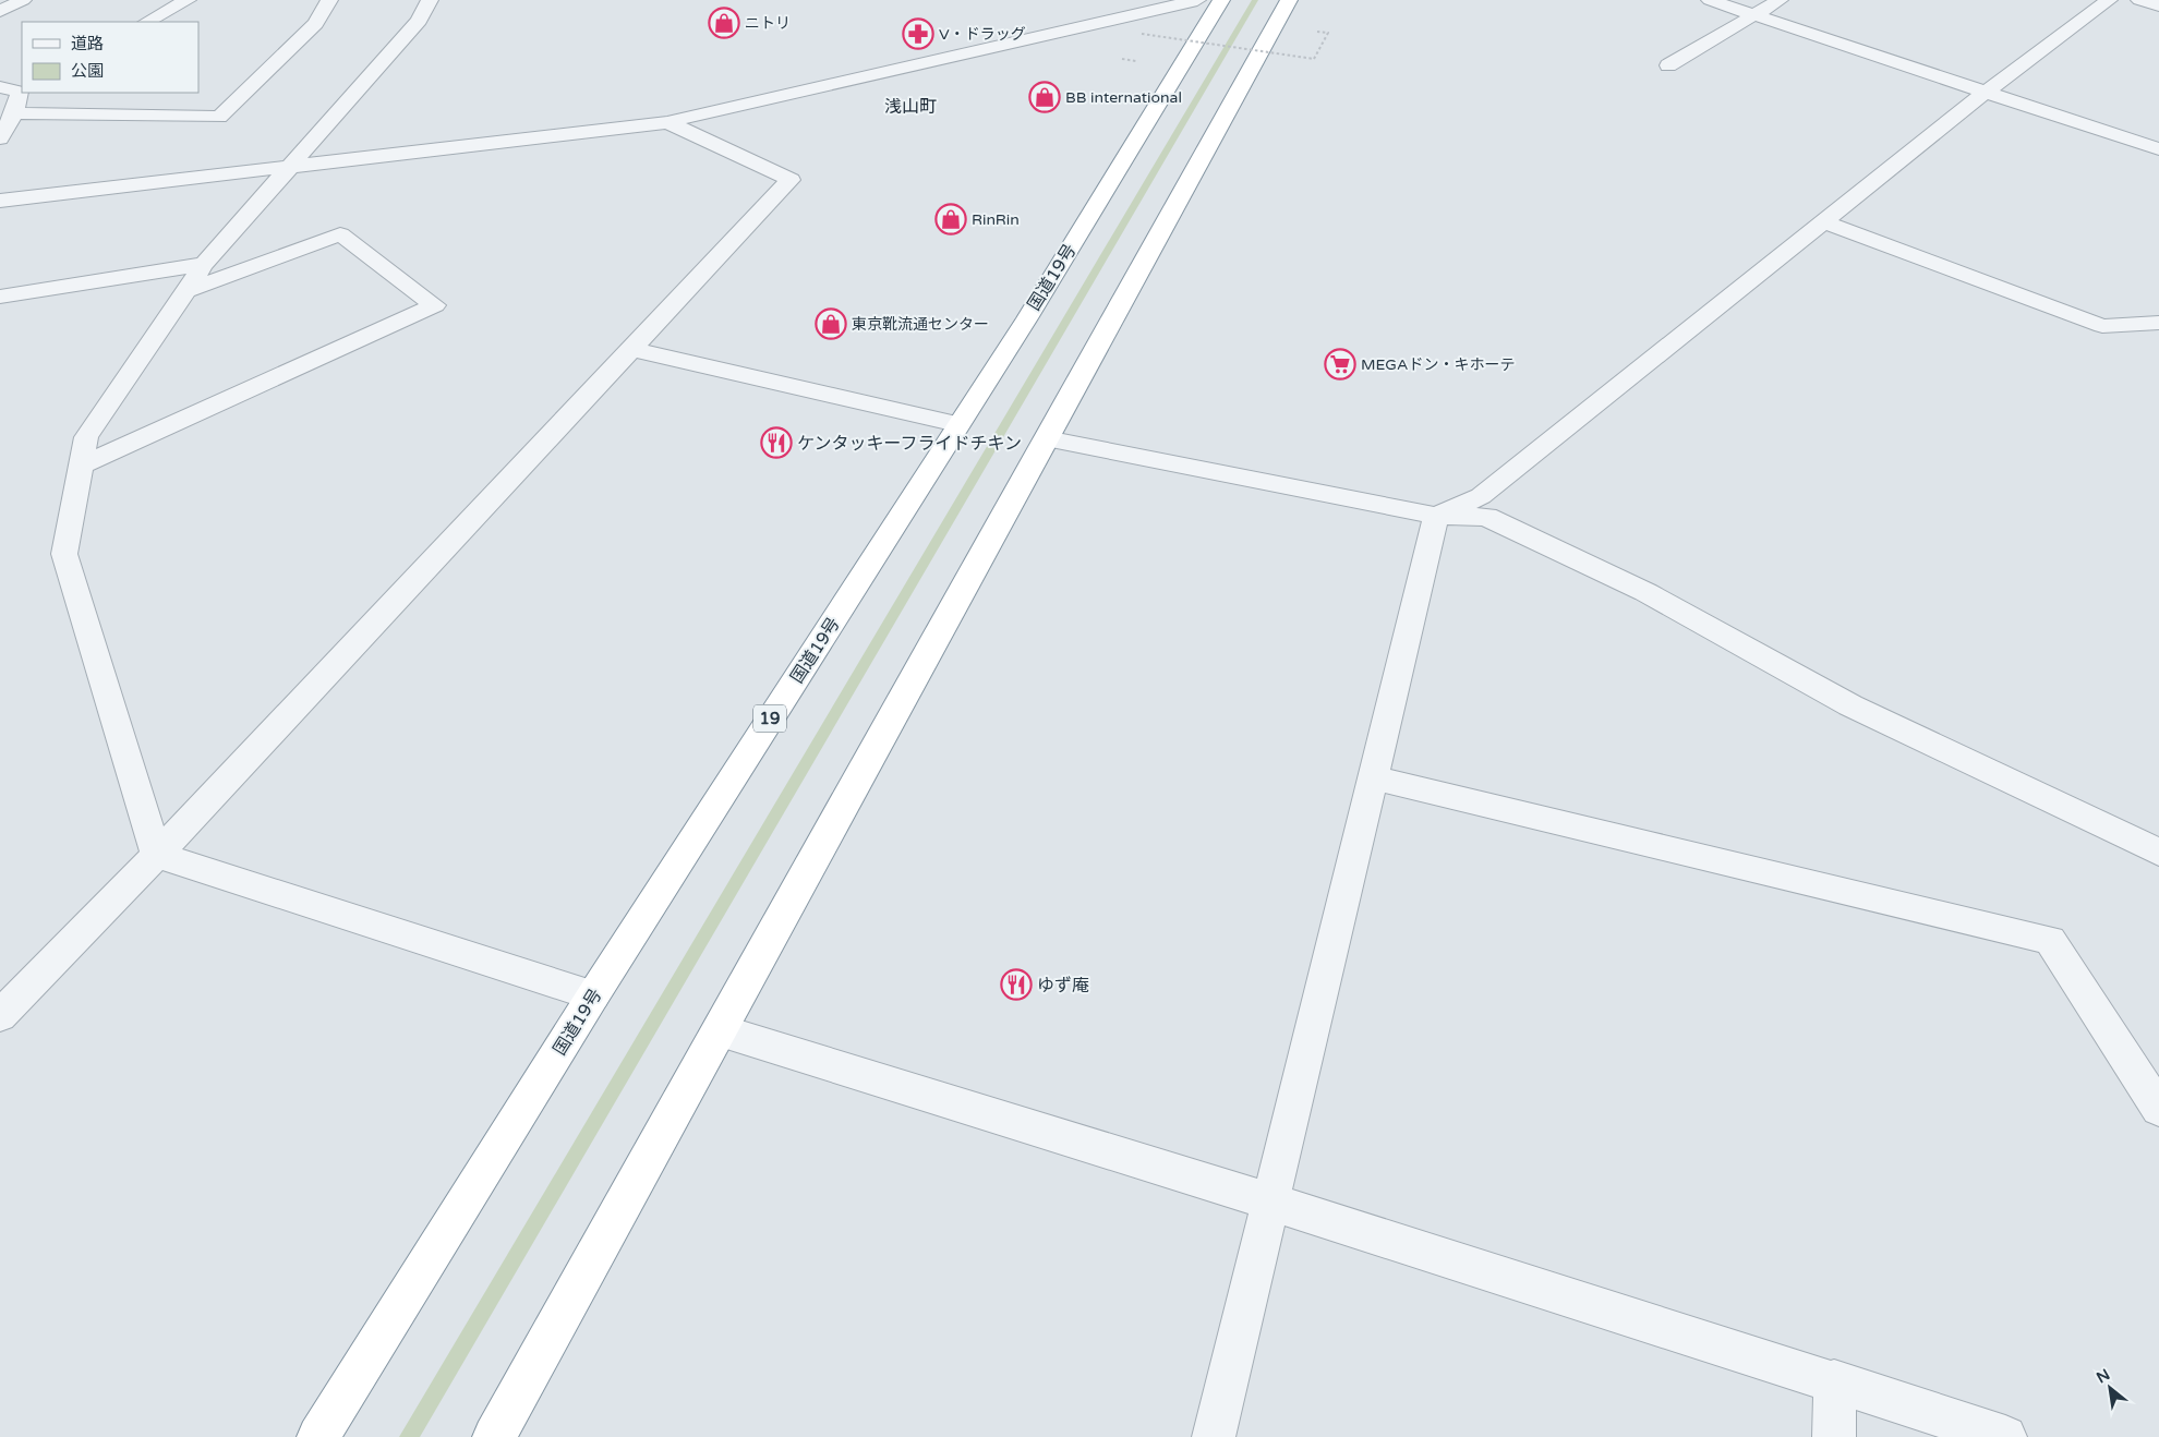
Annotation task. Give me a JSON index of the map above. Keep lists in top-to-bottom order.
{
  "streets": {
    "highway": ["国道19号", "19"]
  },
  "districts": ["浅山町"],
  "places": {
    "shop": [
      "ニトリ",
      "BB international",
      "RinRin",
      "東京靴流通センター"
    ],
    "pharmacy": ["V・ドラッグ"],
    "supermarket": ["MEGAドン・キホーテ"],
    "restaurant": ["ケンタッキーフライドチキン", "ゆず庵"]
  },
  "legend": ["道路", "公園"],
  "north": "top left"
}
